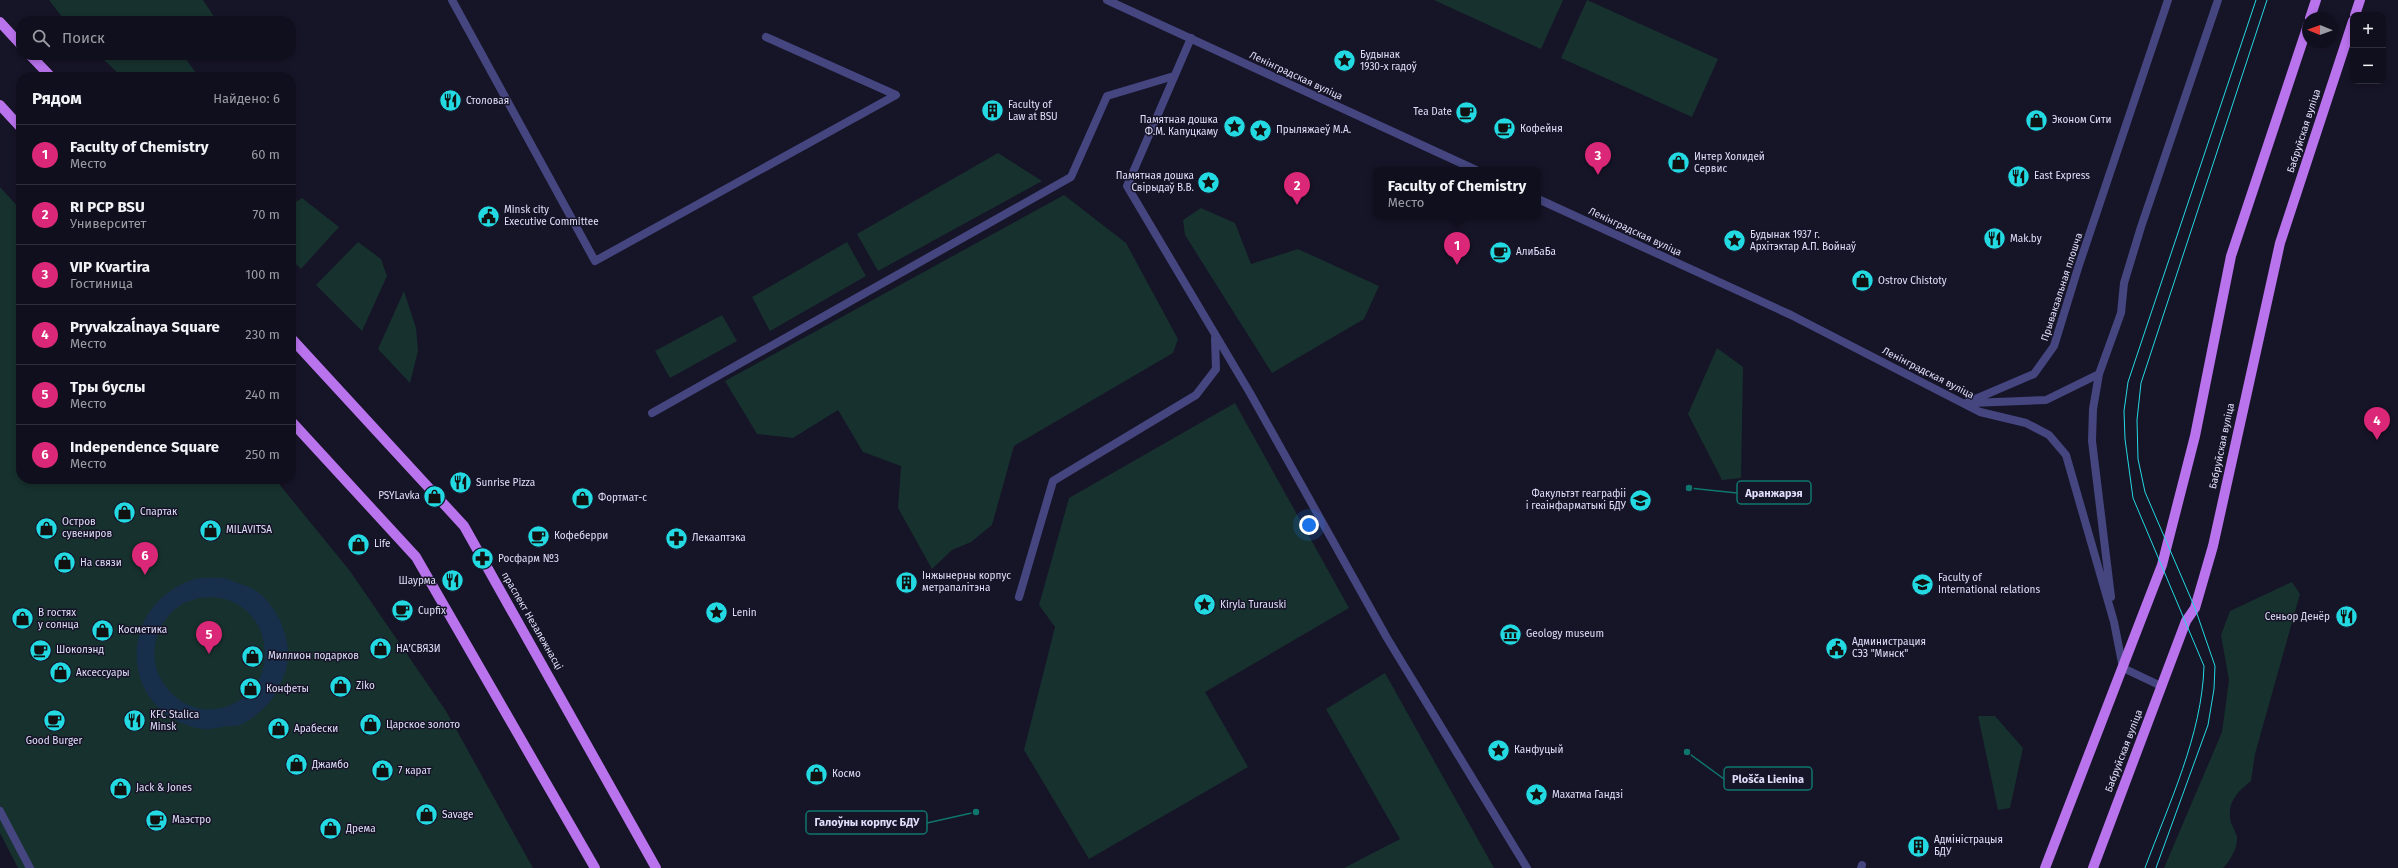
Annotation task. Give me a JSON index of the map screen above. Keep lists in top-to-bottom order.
{
  "streets": {
    "main road": ["Бабруйская вуліца", "праспект Незалежнасці"],
    "street": ["Ленінградская вуліца", "Прывакзальная плошча"]
  },
  "crossings": [
    ["Ленінградская вуліца", "Прывакзальная плошча"]
  ],
  "places": {
    "place": [
      "Будынак 1930-х гадоў",
      "Памятная дошка Ф.М. Капуцкаму",
      "Прыляжаеў М.А.",
      "Памятная дошка Свірыдаў В.В.",
      "Будынак 1937 г. Архітэктар А.П. Войнаў",
      "Kiryla Turauski",
      "Lenin",
      "Канфуцый",
      "Махатма Гандзі"
    ],
    "restaurant": [
      "Столовая",
      "East Express",
      "Mak.by",
      "Sunrise Pizza",
      "Шаурма",
      "Сеньор Денёр",
      "KFC Stalica Minsk"
    ],
    "building": ["Faculty of Law at BSU", "Інжынерны корпус метрапалітэна", "Адміністрацыя БДУ"],
    "cafe": [
      "Tea Date",
      "Кофейня",
      "АлиБаБа",
      "Кофеберри",
      "Cupfix",
      "Шоколэнд",
      "Good Burger",
      "Маэстро"
    ],
    "shop": [
      "Эконом Сити",
      "Интер Холидей Сервис",
      "Ostrov Chistoty",
      "PSYLavka",
      "Фортмат-с",
      "Спартак",
      "Остров сувениров",
      "MILAVITSA",
      "Life",
      "На связи",
      "В гостях у солнца",
      "Косметика",
      "НАʼСВЯЗИ",
      "Миллион подарков",
      "Аксессуары",
      "Ziko",
      "Конфеты",
      "Царское золото",
      "Арабески",
      "Джамбо",
      "7 карат",
      "Космо",
      "Jack & Jones",
      "Savage",
      "Дрема"
    ],
    "public building": ["Minsk city Executive Committee", "Администрация СЭЗ \"Минск\""],
    "other": ["Аранжарэя", "Plošča Lienina", "Галоўны корпус БДУ"],
    "school or university": ["Факультэт геаграфіі і геаінфарматыкі БДУ", "Faculty of International relations"],
    "pharmacy": ["Лекааптэка", "Росфарм №3"],
    "museum": ["Geology museum"]
  },
  "north": "left",
  "page": {
    "map_buttons": ["+", "−"],
    "search": "Поиск",
    "heading": ["Рядом", "Найдено: 6"],
    "list": [
      {
        "mark": "1",
        "name": "Faculty of Chemistry",
        "note": "Место",
        "value": "60 m"
      },
      {
        "mark": "2",
        "name": "RI PCP BSU",
        "note": "Университет",
        "value": "70 m"
      },
      {
        "mark": "3",
        "name": "VIP Kvartira",
        "note": "Гостиница",
        "value": "100 m"
      },
      {
        "mark": "4",
        "name": "Pryvakzaĺnaya Square",
        "note": "Место",
        "value": "230 m"
      },
      {
        "mark": "5",
        "name": "Тры буслы",
        "note": "Место",
        "value": "240 m"
      },
      {
        "mark": "6",
        "name": "Independence Square",
        "note": "Место",
        "value": "250 m"
      }
    ],
    "pins": [
      "3",
      "2",
      "1",
      "4",
      "6",
      "5"
    ],
    "popup": ["Faculty of Chemistry", "Место"]
  }
}
